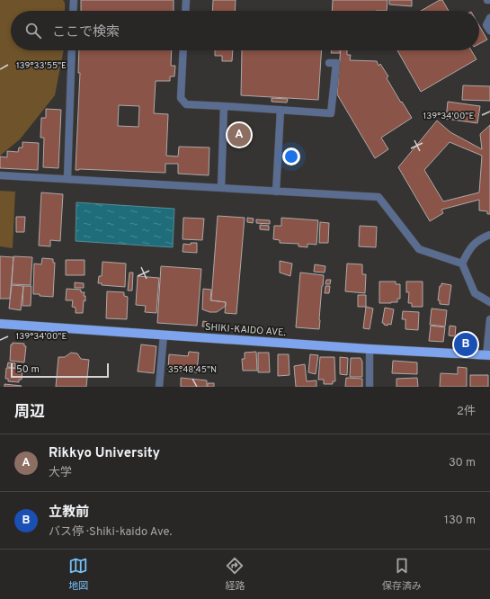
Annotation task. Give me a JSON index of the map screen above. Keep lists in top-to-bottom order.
{
  "streets": {
    "main road": ["SHIKI-KAIDO AVE."]
  },
  "scale_bar": "50 m",
  "page": {
    "search": "ここで検索",
    "pins": ["A", "B"],
    "scale": "50 m",
    "heading": ["周辺", "2件"],
    "list": [
      {
        "mark": "A",
        "name": "Rikkyo University",
        "note": "大学",
        "value": "30 m"
      },
      {
        "mark": "B",
        "name": "立教前",
        "note": "バス停 · Shiki-kaido Ave.",
        "value": "130 m"
      }
    ],
    "nav": ["地図", "経路", "保存済み"]
  },
  "coordinates": ["139°33'55\"E", "139°34'00\"E", "35°48'45\"N"]
}
